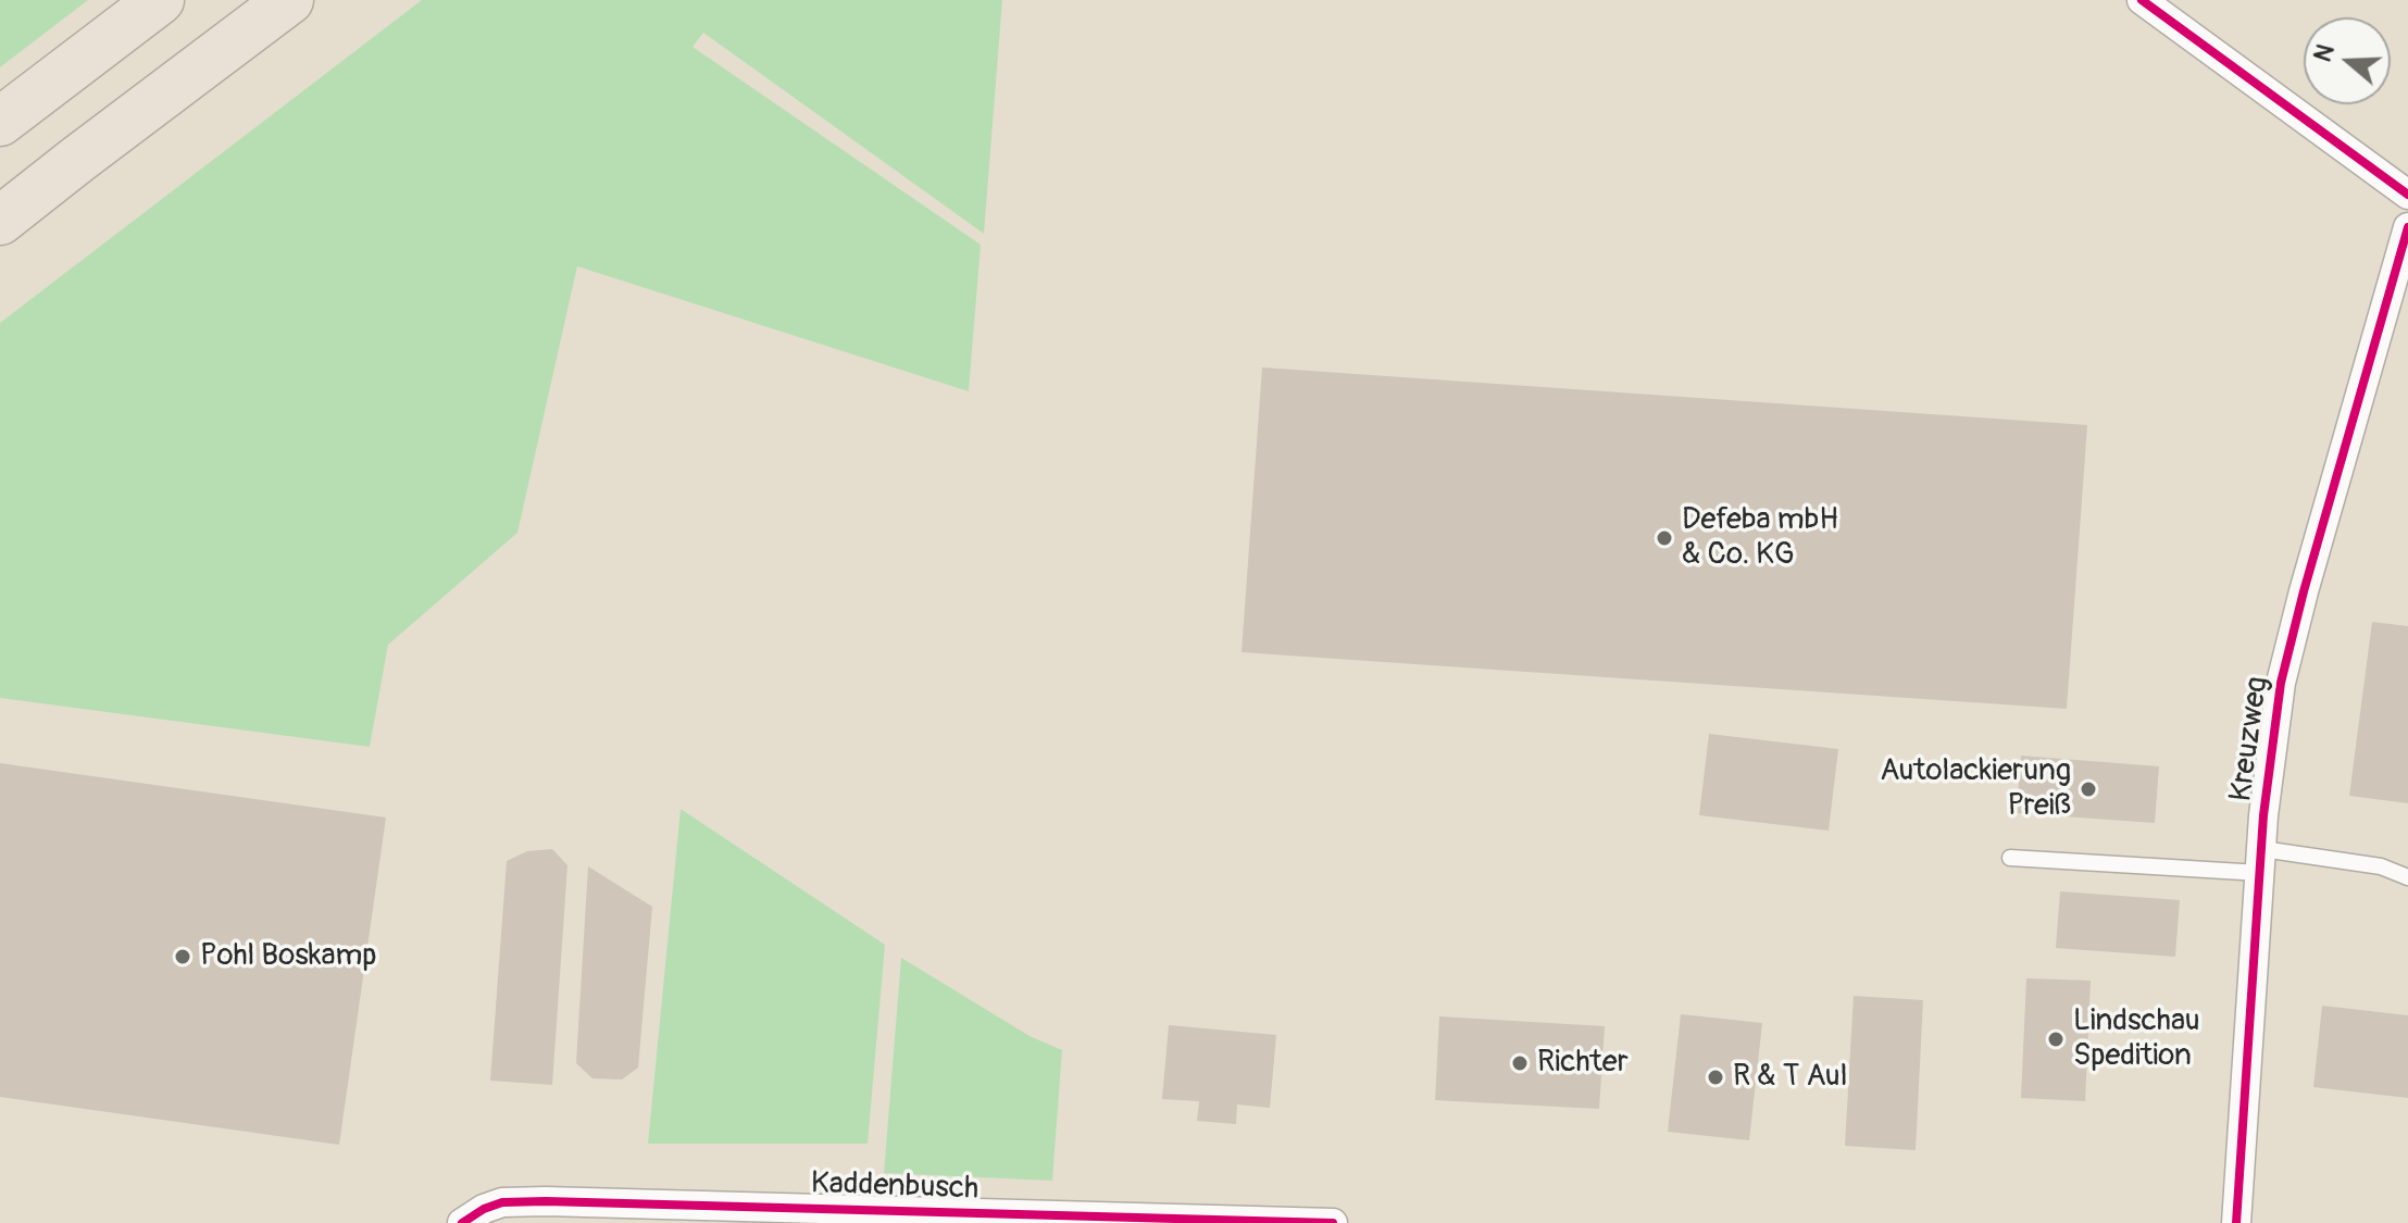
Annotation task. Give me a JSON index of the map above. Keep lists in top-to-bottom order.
{
  "streets": {
    "street": ["Kreuzweg", "Kaddenbusch"]
  },
  "places": [
    "Defeba mbH & Co. KG",
    "Autolackierung Preiß",
    "Pohl Boskamp",
    "Lindschau Spedition",
    "Richter",
    "R & T Aul"
  ],
  "north": "left"
}
